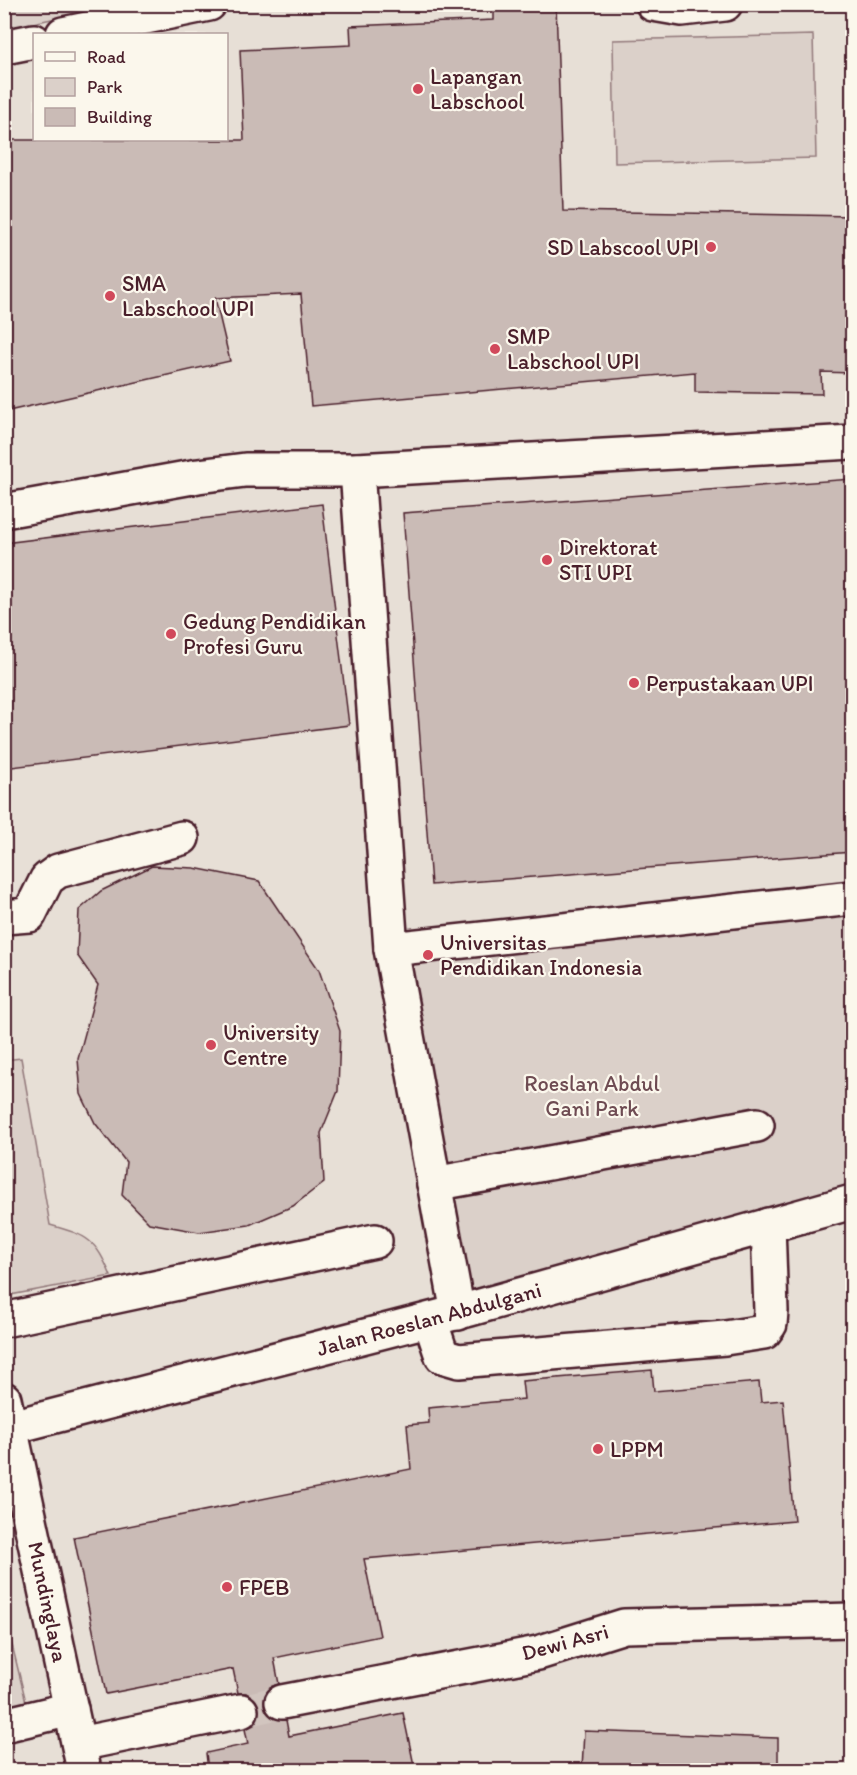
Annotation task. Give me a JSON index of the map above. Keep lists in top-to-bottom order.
{
  "streets": {
    "lane": ["Jalan Roeslan Abdulgani", "Mundinglaya", "Dewi Asri"]
  },
  "crossings": [
    ["Jalan Roeslan Abdulgani", "Mundinglaya"]
  ],
  "parks": ["Roeslan Abdul Gani Park"],
  "places": [
    "Lapangan Labschool",
    "SD Labscool UPI",
    "SMA Labschool UPI",
    "SMP Labschool UPI",
    "Direktorat STI UPI",
    "Gedung Pendidikan Profesi Guru",
    "Perpustakaan UPI",
    "Universitas Pendidikan Indonesia",
    "University Centre",
    "LPPM",
    "FPEB"
  ],
  "legend": ["Road", "Park", "Building"]
}
